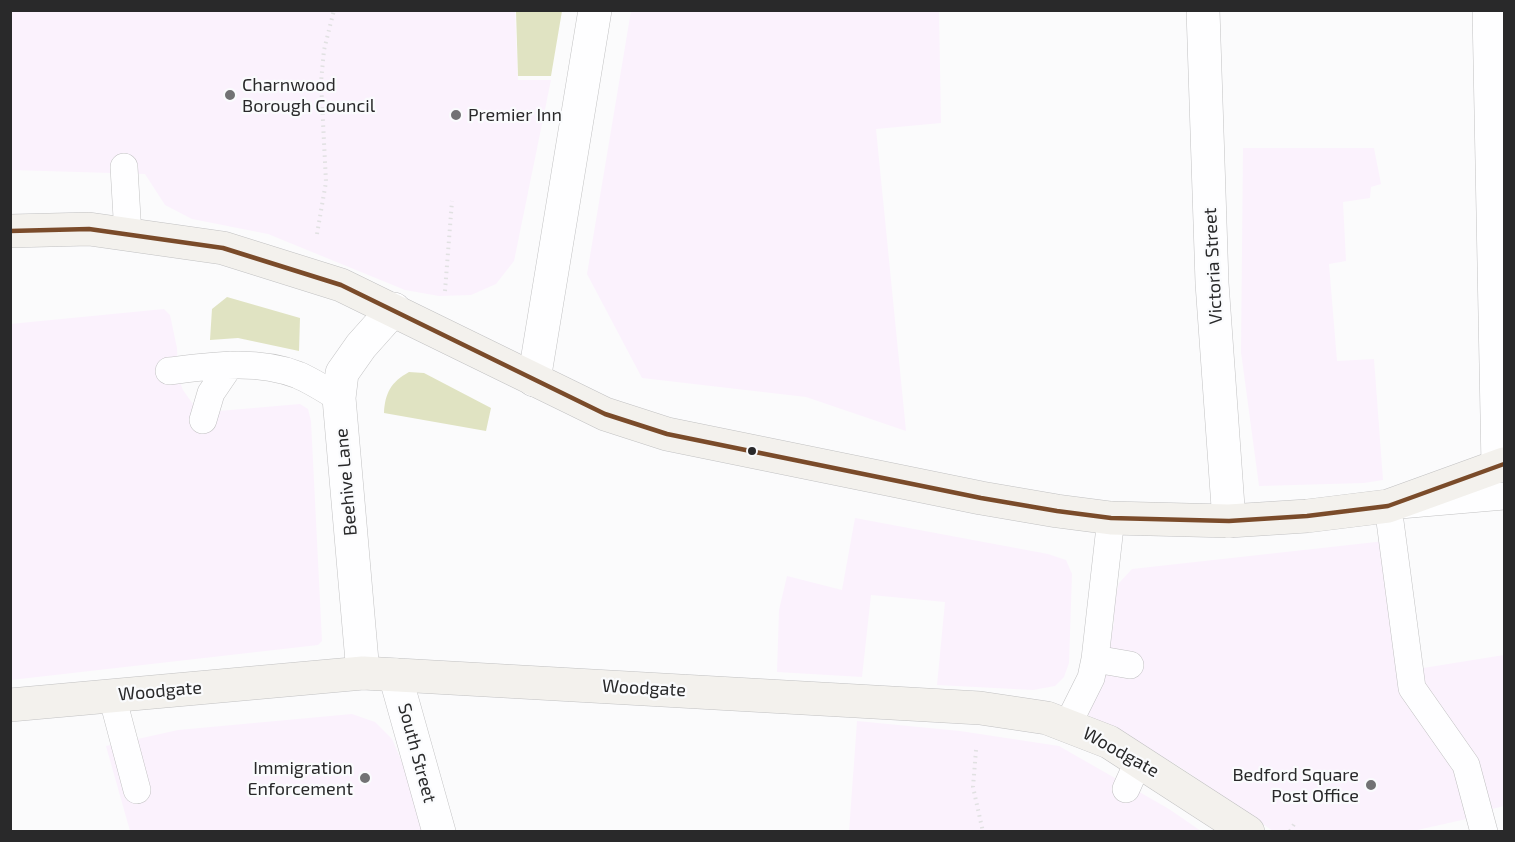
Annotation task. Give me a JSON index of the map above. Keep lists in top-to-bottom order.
{
  "streets": {
    "main road": ["Woodgate"],
    "street": ["Victoria Street", "Beehive Lane", "South Street"]
  },
  "crossings": [
    ["Beehive Lane", "Woodgate"],
    ["Woodgate", "South Street"]
  ],
  "places": [
    "Charnwood Borough Council",
    "Premier Inn",
    "Immigration Enforcement",
    "Bedford Square Post Office"
  ]
}
